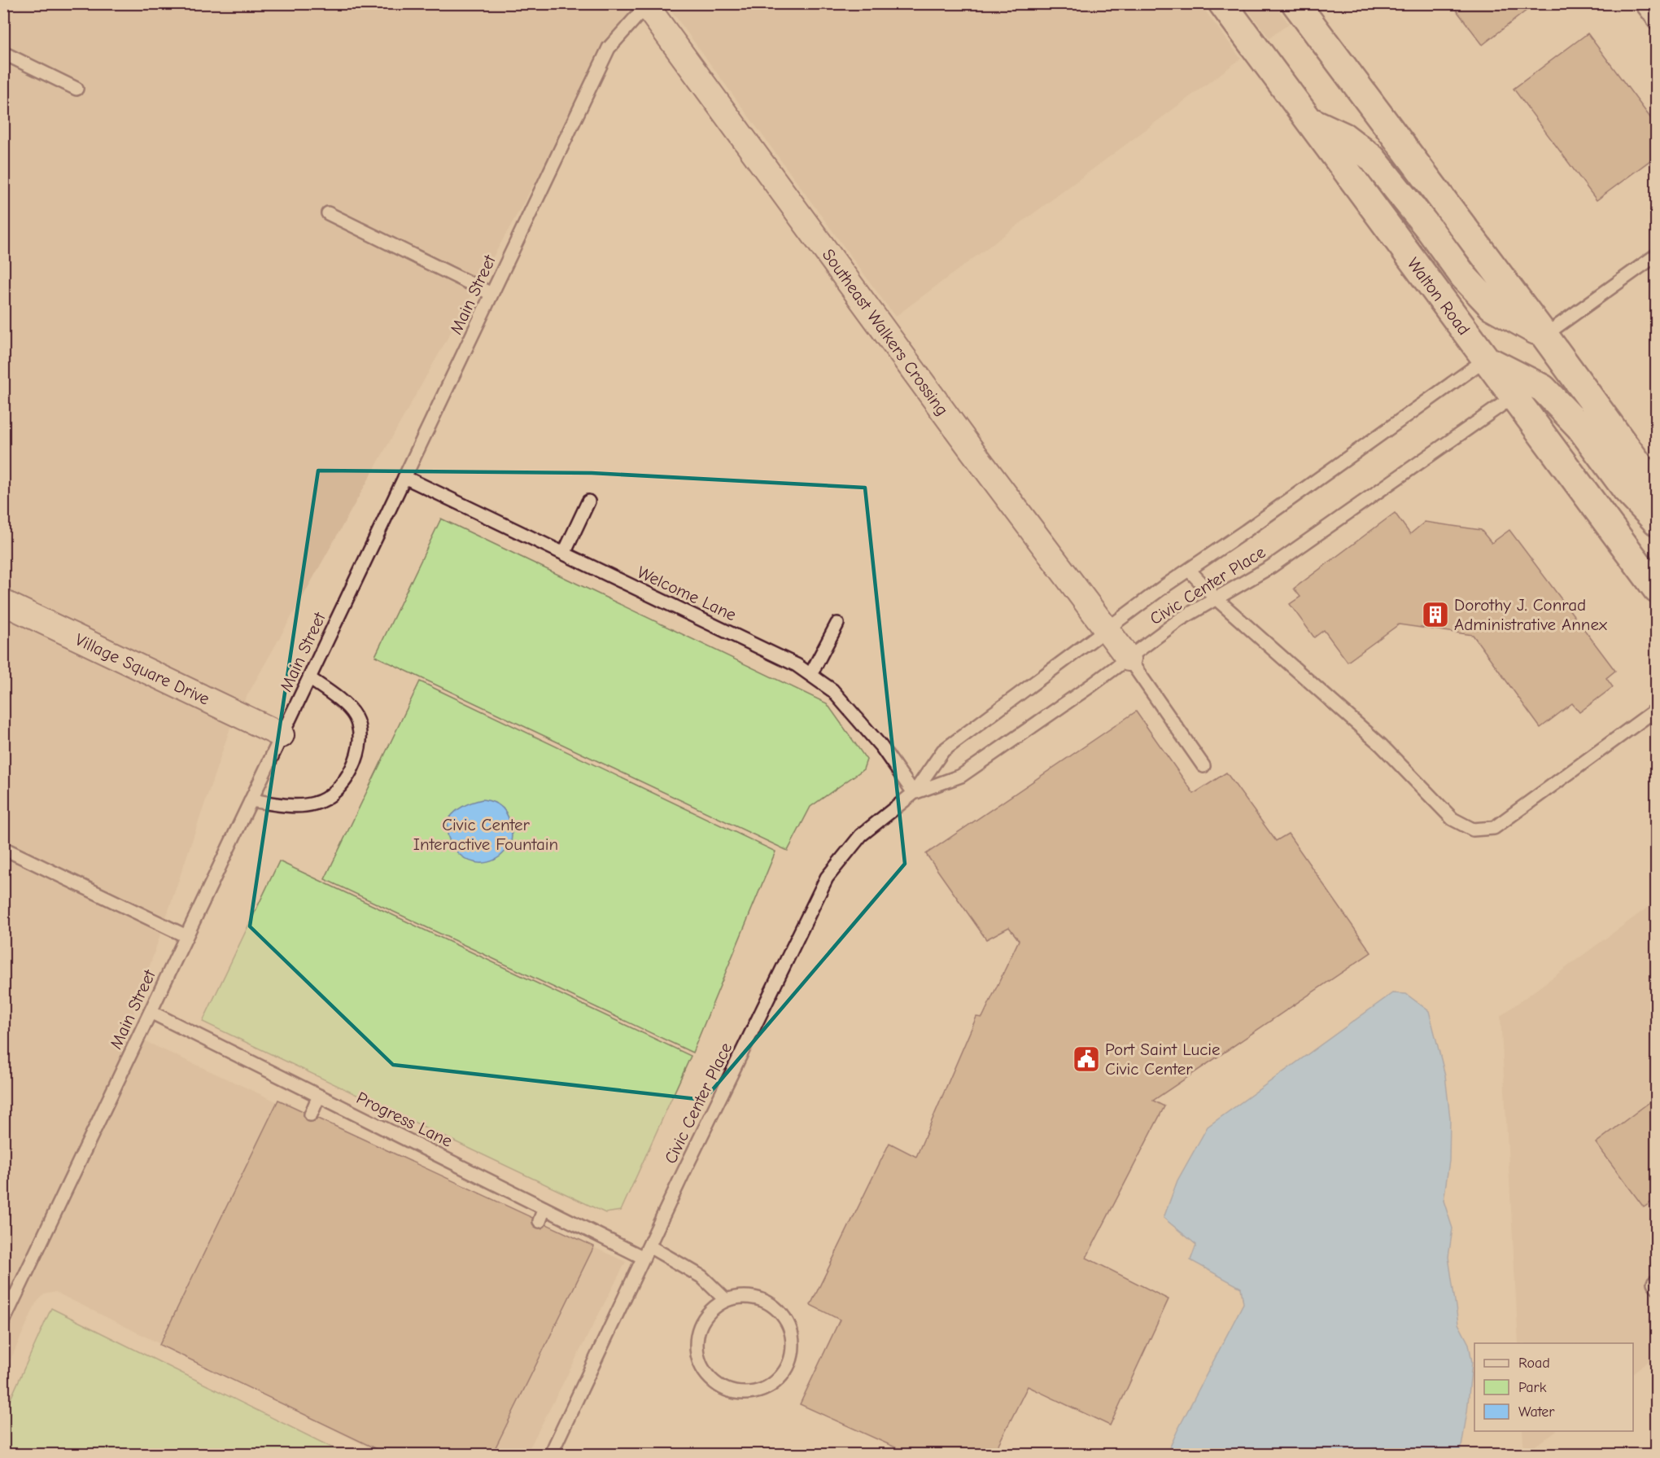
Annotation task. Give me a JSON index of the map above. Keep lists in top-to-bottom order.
{
  "streets": {
    "main road": ["Walton Road"],
    "street": ["Southeast Walkers Crossing", "Village Square Drive"],
    "lane": [
      "Main Street",
      "Civic Center Place",
      "Welcome Lane",
      "Progress Lane"
    ]
  },
  "crossings": [
    ["Main Street", "Southeast Walkers Crossing"],
    ["Main Street", "Welcome Lane"],
    ["Main Street", "Village Square Drive"],
    ["Main Street", "Progress Lane"],
    ["Walton Road", "Civic Center Place"],
    ["Southeast Walkers Crossing", "Civic Center Place"],
    ["Civic Center Place", "Welcome Lane"],
    ["Civic Center Place", "Progress Lane"]
  ],
  "parks": ["Civic Center Interactive Fountain"],
  "places": {
    "building": ["Dorothy J. Conrad Administrative Annex"],
    "public building": ["Port Saint Lucie Civic Center"]
  },
  "legend": ["Road", "Park", "Water"]
}
